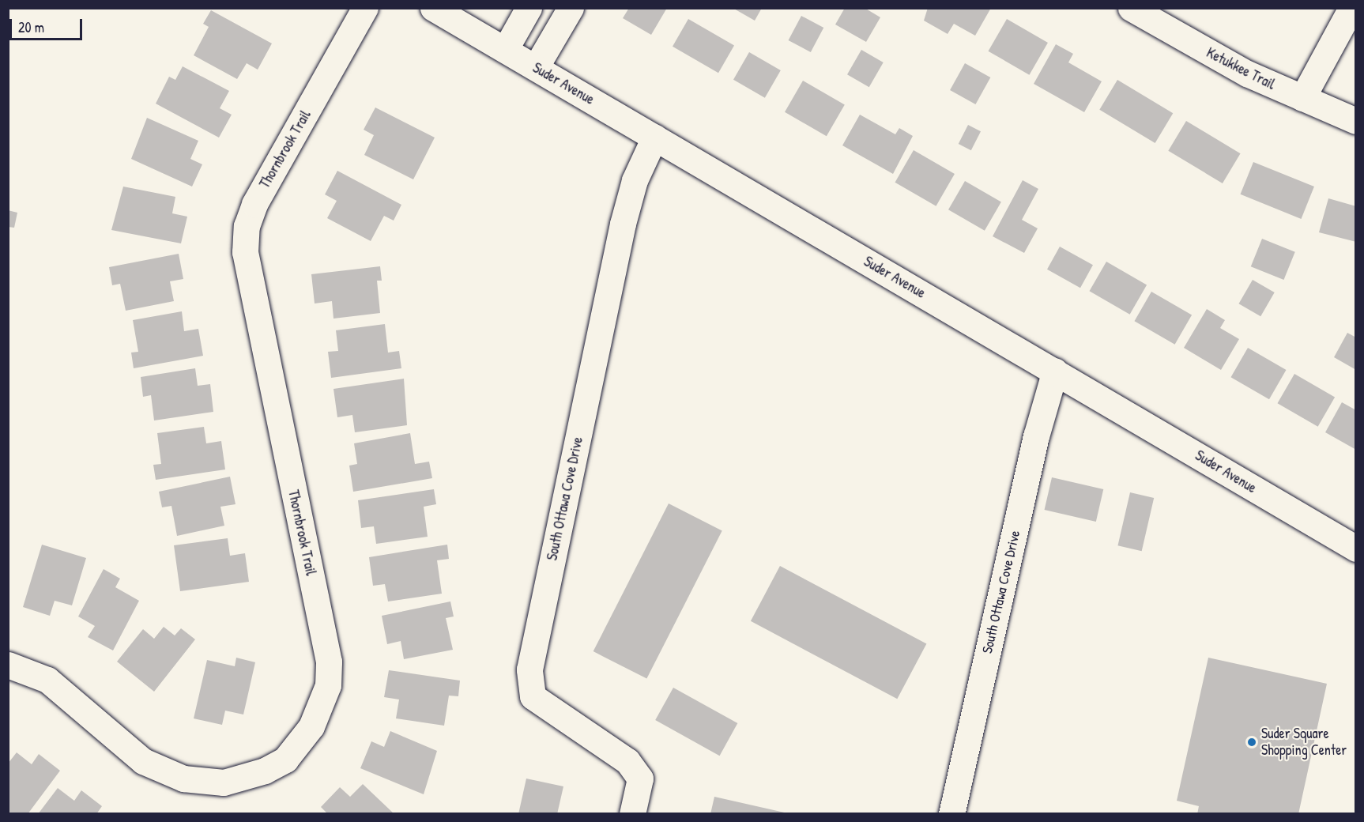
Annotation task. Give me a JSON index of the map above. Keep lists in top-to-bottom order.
{
  "streets": {
    "street": [
      "Ketukkee Trail",
      "Suder Avenue",
      "Thornbrook Trail",
      "South Ottawa Cove Drive"
    ]
  },
  "crossings": [
    ["Suder Avenue", "South Ottawa Cove Drive"]
  ],
  "places": ["Suder Square Shopping Center"],
  "scale_bar": "20 m"
}
